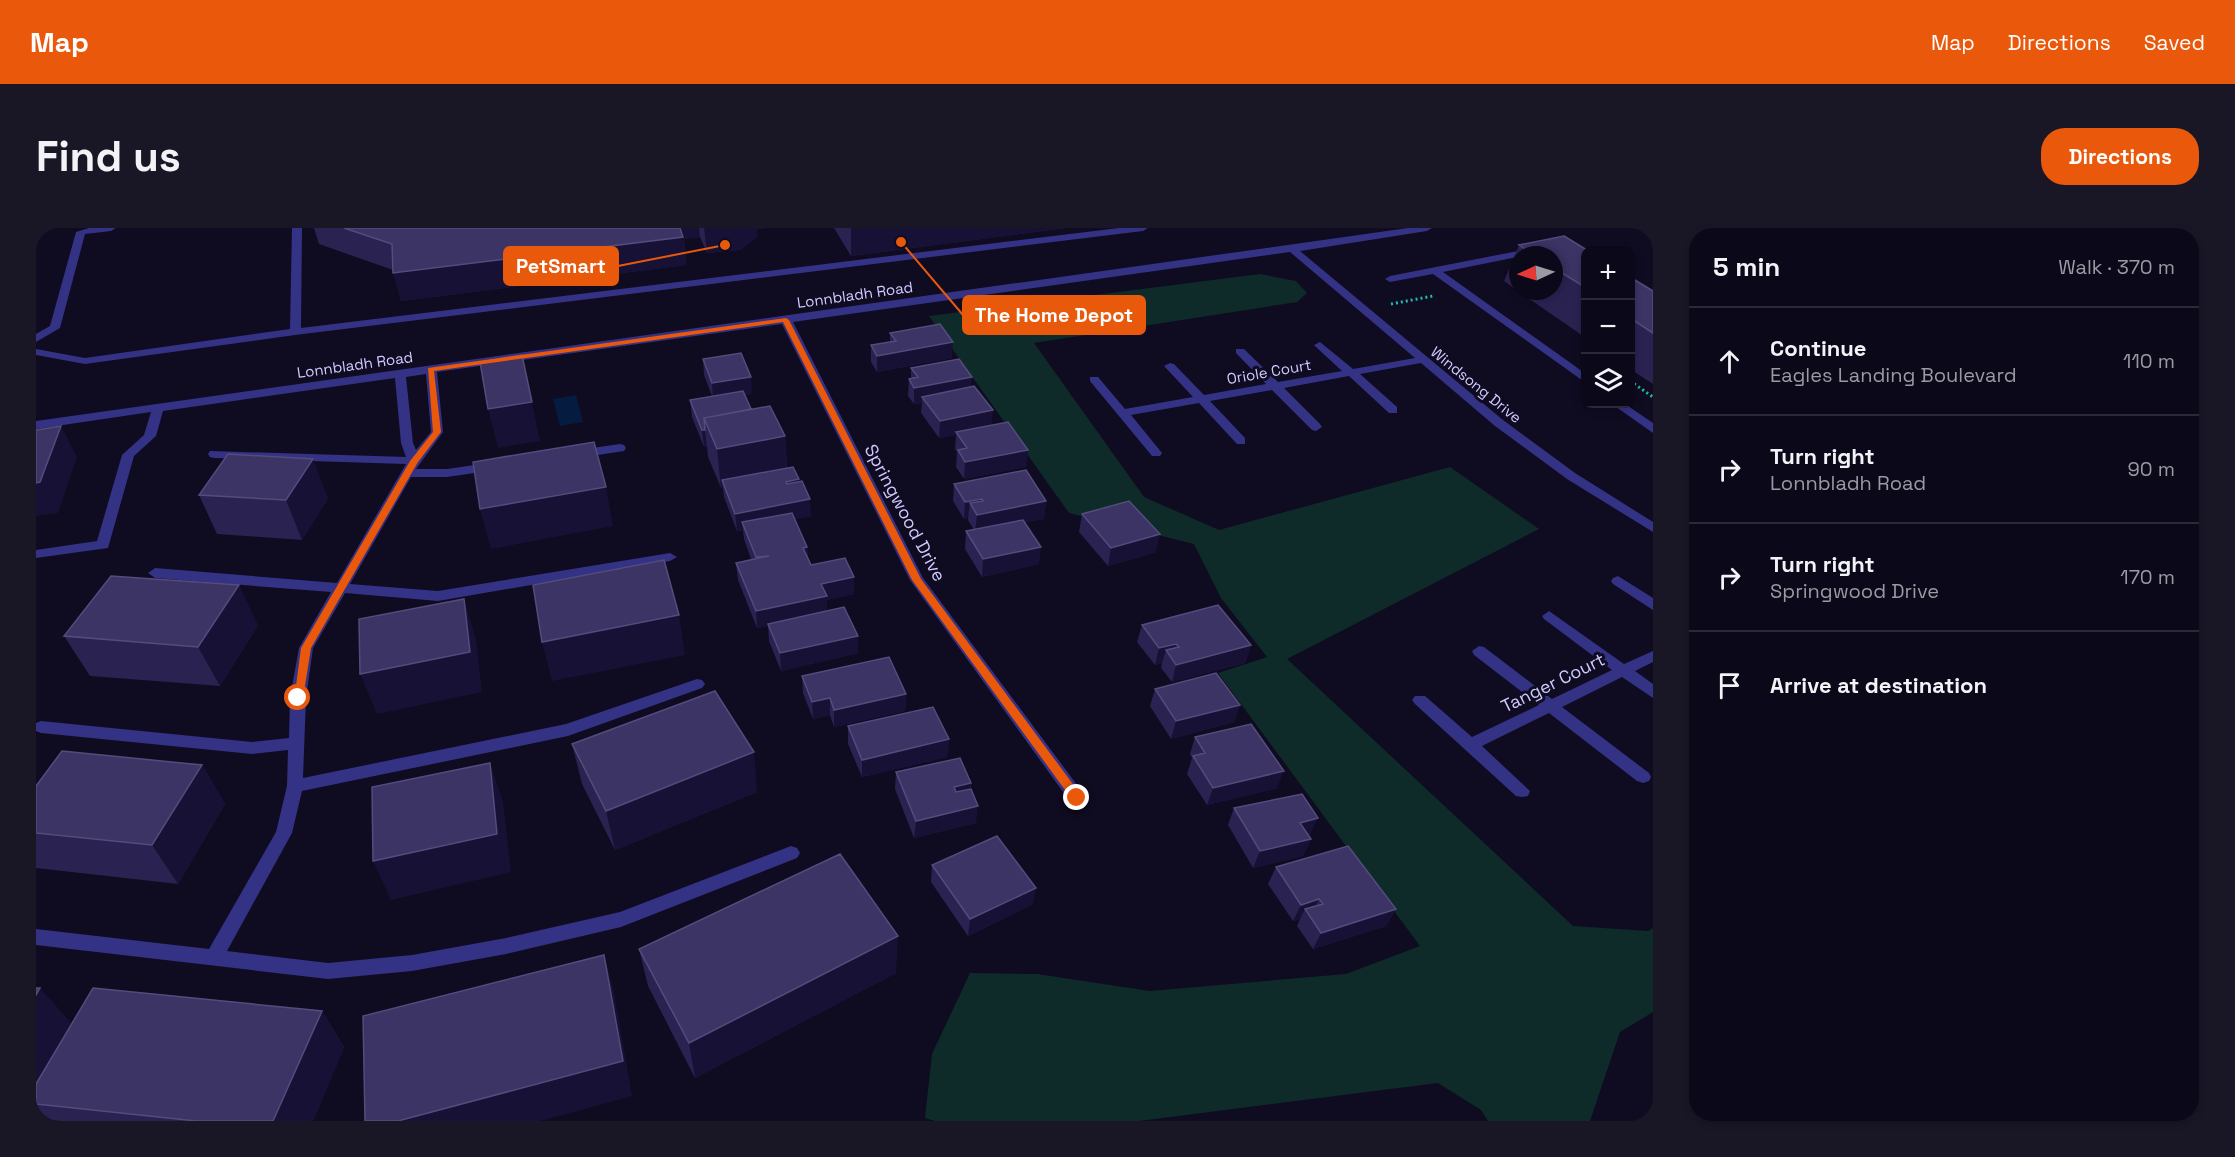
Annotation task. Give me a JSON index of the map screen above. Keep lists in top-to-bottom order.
{
  "streets": {
    "street": [
      "Lonnbladh Road",
      "Oriole Court",
      "Windsong Drive",
      "Springwood Drive",
      "Tanger Court"
    ]
  },
  "crossings": [
    ["Lonnbladh Road", "Windsong Drive"],
    ["Lonnbladh Road", "Springwood Drive"],
    ["Oriole Court", "Windsong Drive"]
  ],
  "places": ["The Home Depot", "PetSmart"],
  "north": "left",
  "page": {
    "header": "Map",
    "nav": ["Map", "Directions", "Saved"],
    "buttons": "Directions",
    "title": "Find us",
    "heading": ["5 min", "Walk · 370 m"],
    "map_buttons": ["+", "−"],
    "list": [
      ["Continue", "Eagles Landing Boulevard", "110 m"],
      ["Turn right", "Lonnbladh Road", "90 m"],
      ["Turn right", "Springwood Drive", "170 m"],
      "Arrive at destination"
    ]
  }
}
